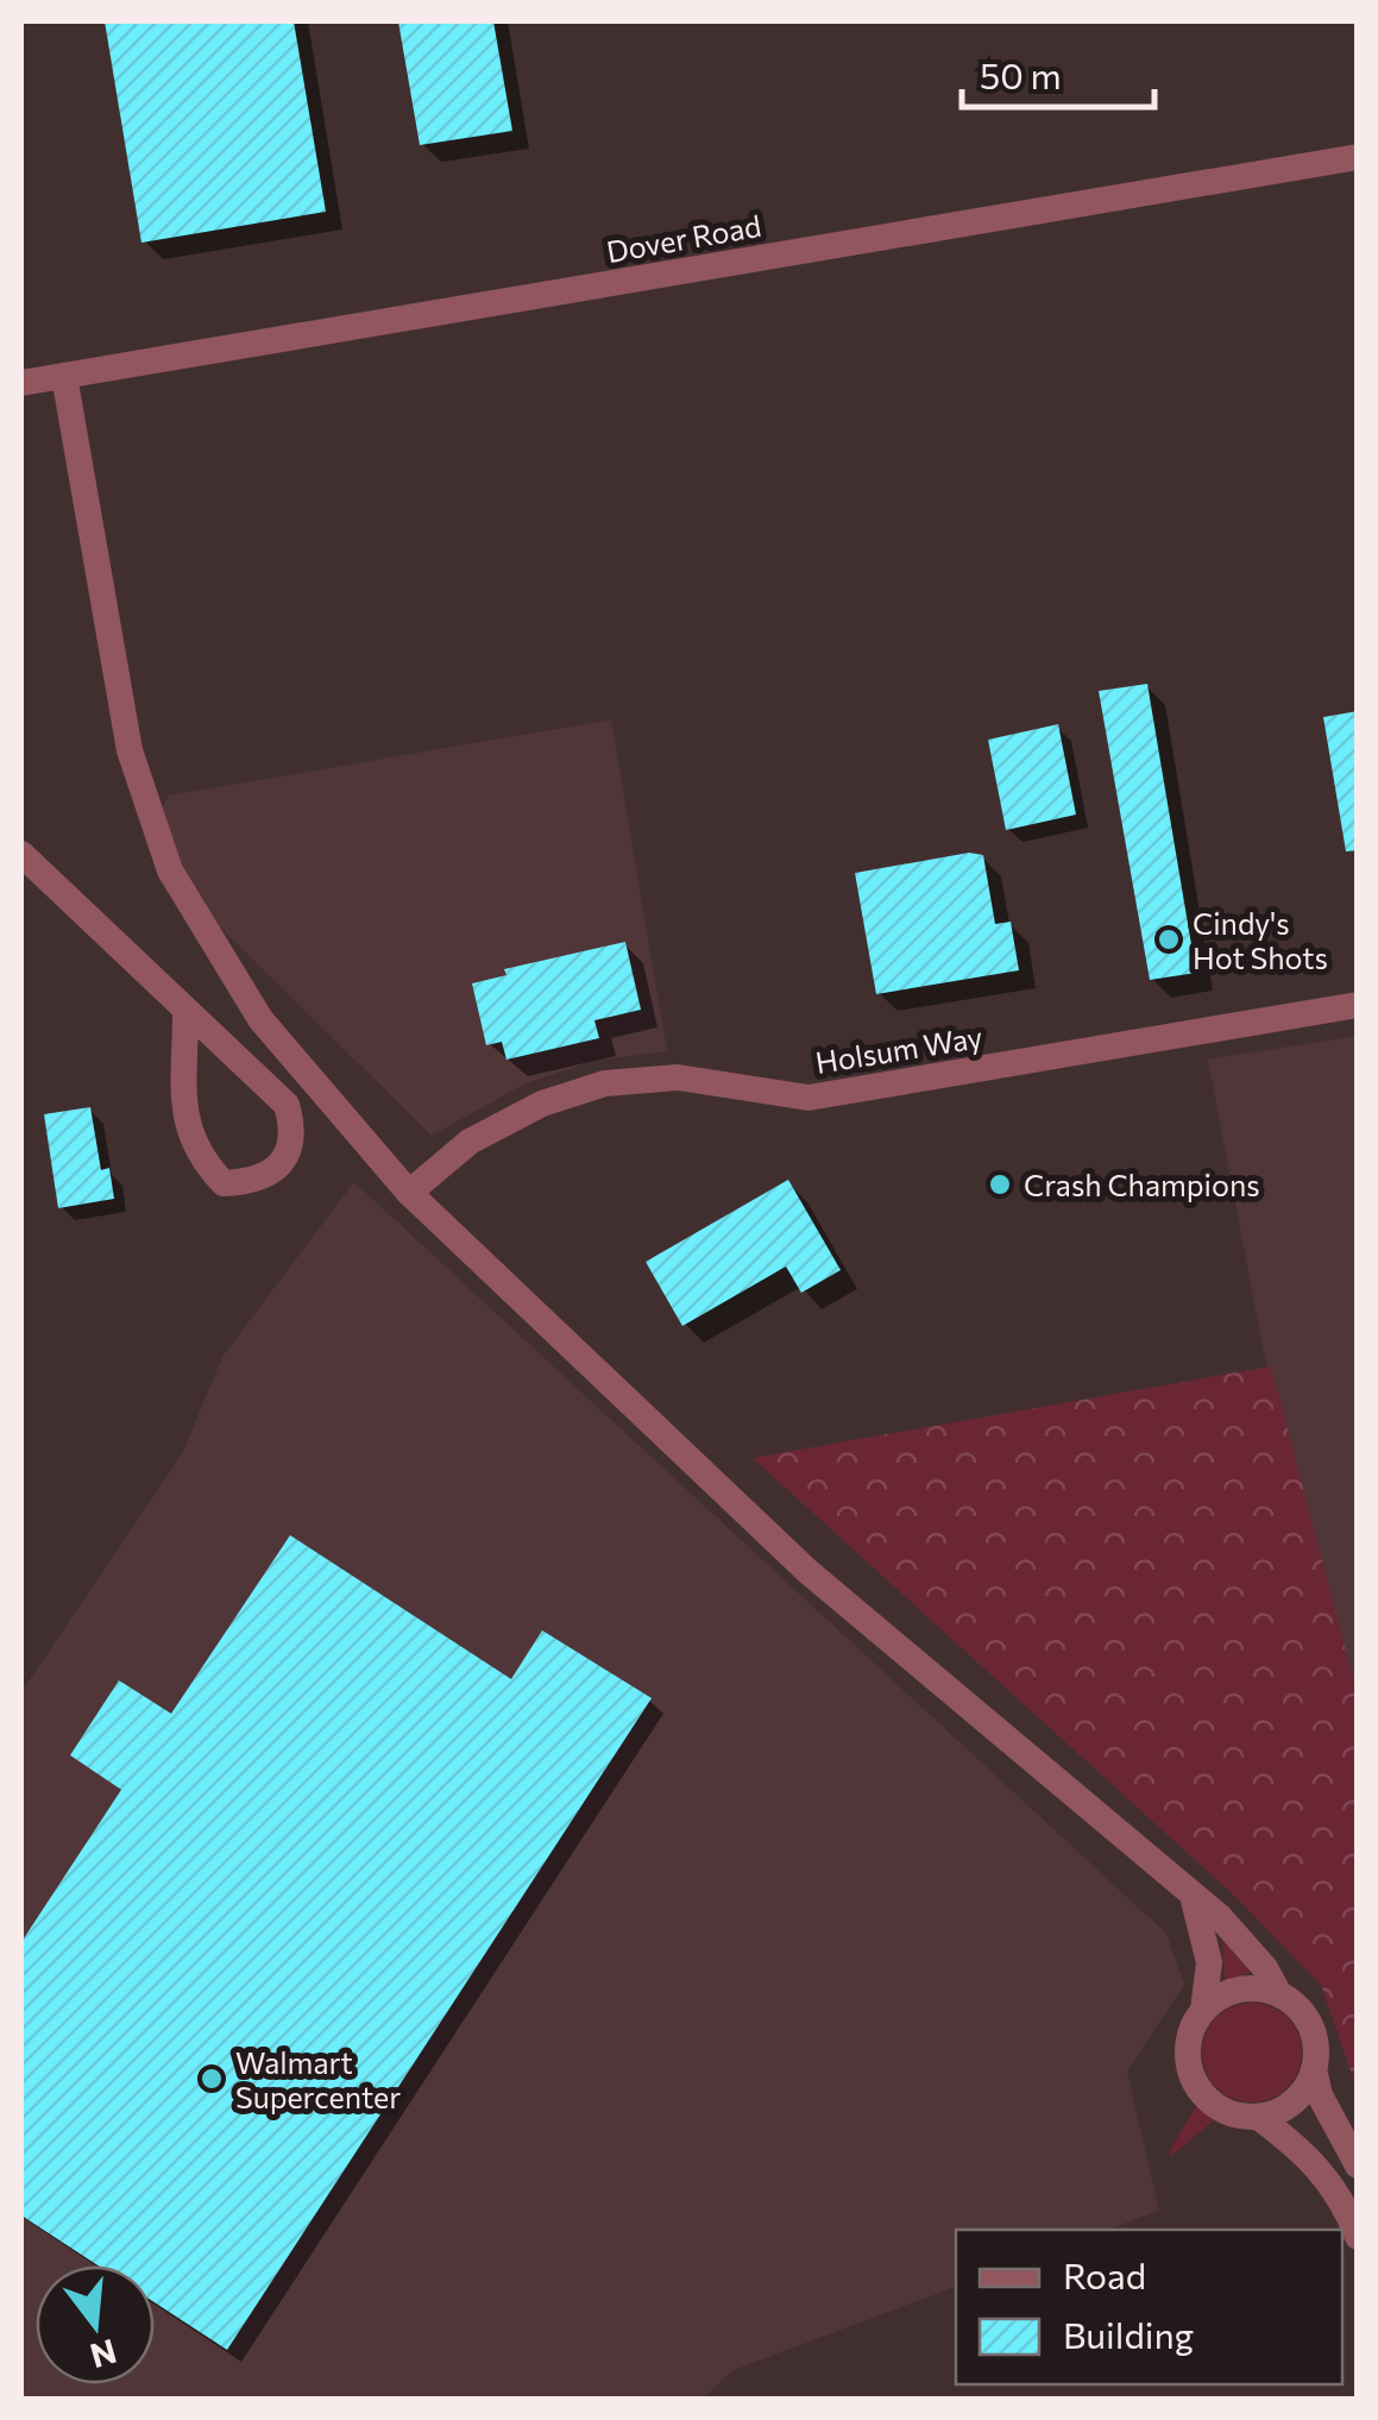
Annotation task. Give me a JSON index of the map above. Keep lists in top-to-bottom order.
{
  "streets": {
    "street": ["Dover Road", "Holsum Way"]
  },
  "places": ["Cindy's Hot Shots", "Crash Champions", "Walmart Supercenter"],
  "legend": ["Road", "Building"],
  "scale_bar": "50 m",
  "north": "bottom"
}
